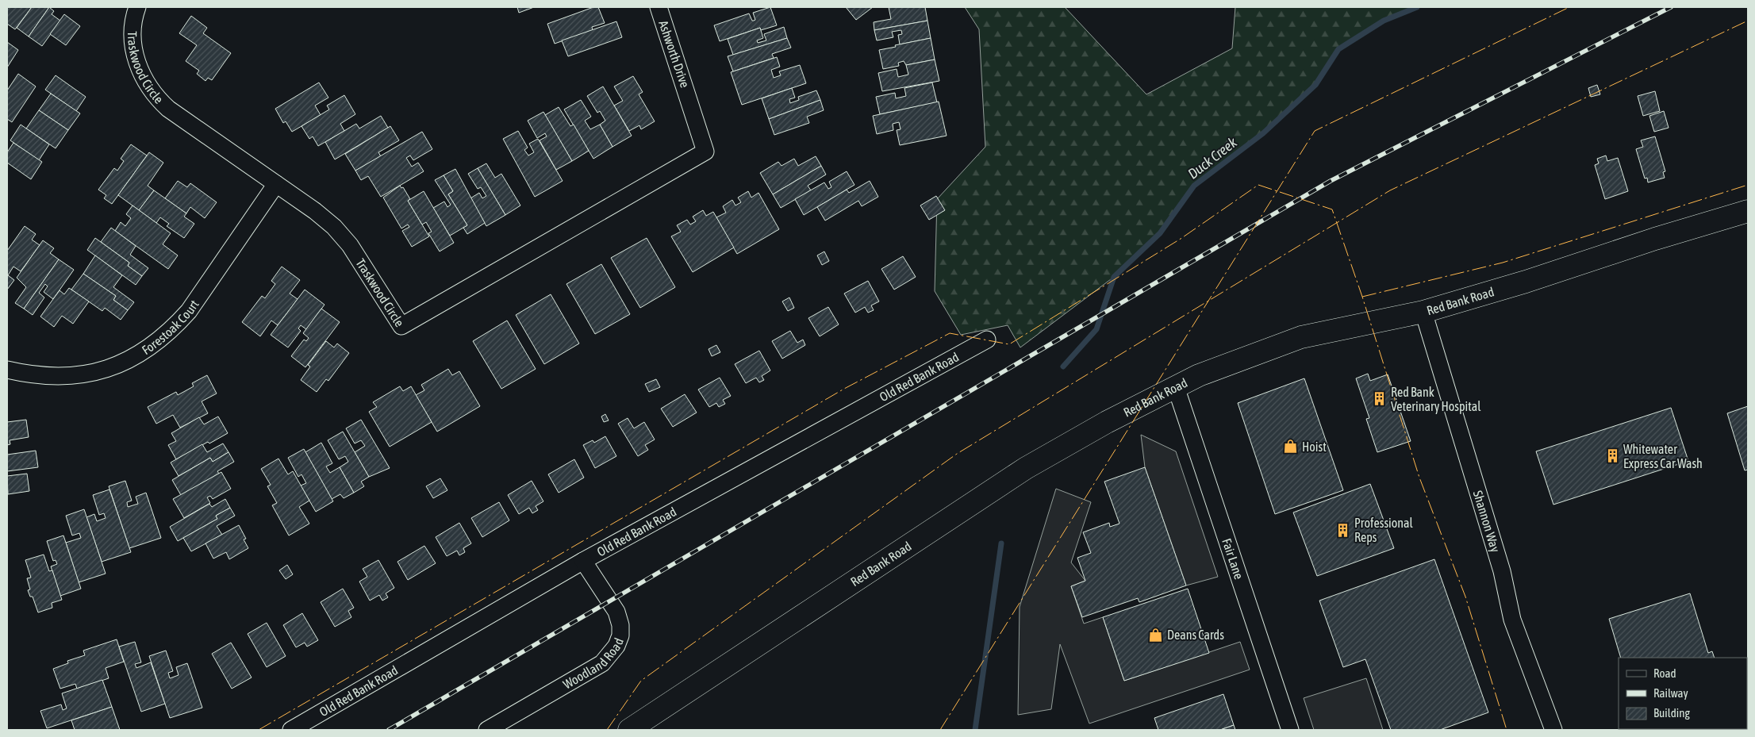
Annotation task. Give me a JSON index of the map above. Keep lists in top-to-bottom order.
{
  "streets": {
    "highway": ["Red Bank Road"],
    "street": [
      "Ashworth Drive",
      "Traskwood Circle",
      "Forestoak Court",
      "Old Red Bank Road",
      "Shannon Way",
      "Fair Lane",
      "Woodland Road"
    ]
  },
  "crossings": [
    ["Ashworth Drive", "Traskwood Circle"],
    ["Traskwood Circle", "Forestoak Court"],
    ["Red Bank Road", "Shannon Way"],
    ["Red Bank Road", "Fair Lane"],
    ["Old Red Bank Road", "Woodland Road"]
  ],
  "water": ["Duck Creek"],
  "places": {
    "building": ["Red Bank Veterinary Hospital", "Whitewater Express Car Wash", "Professional Reps"],
    "shop": ["Hoist", "Deans Cards"]
  },
  "legend": ["Road", "Railway", "Building"]
}
